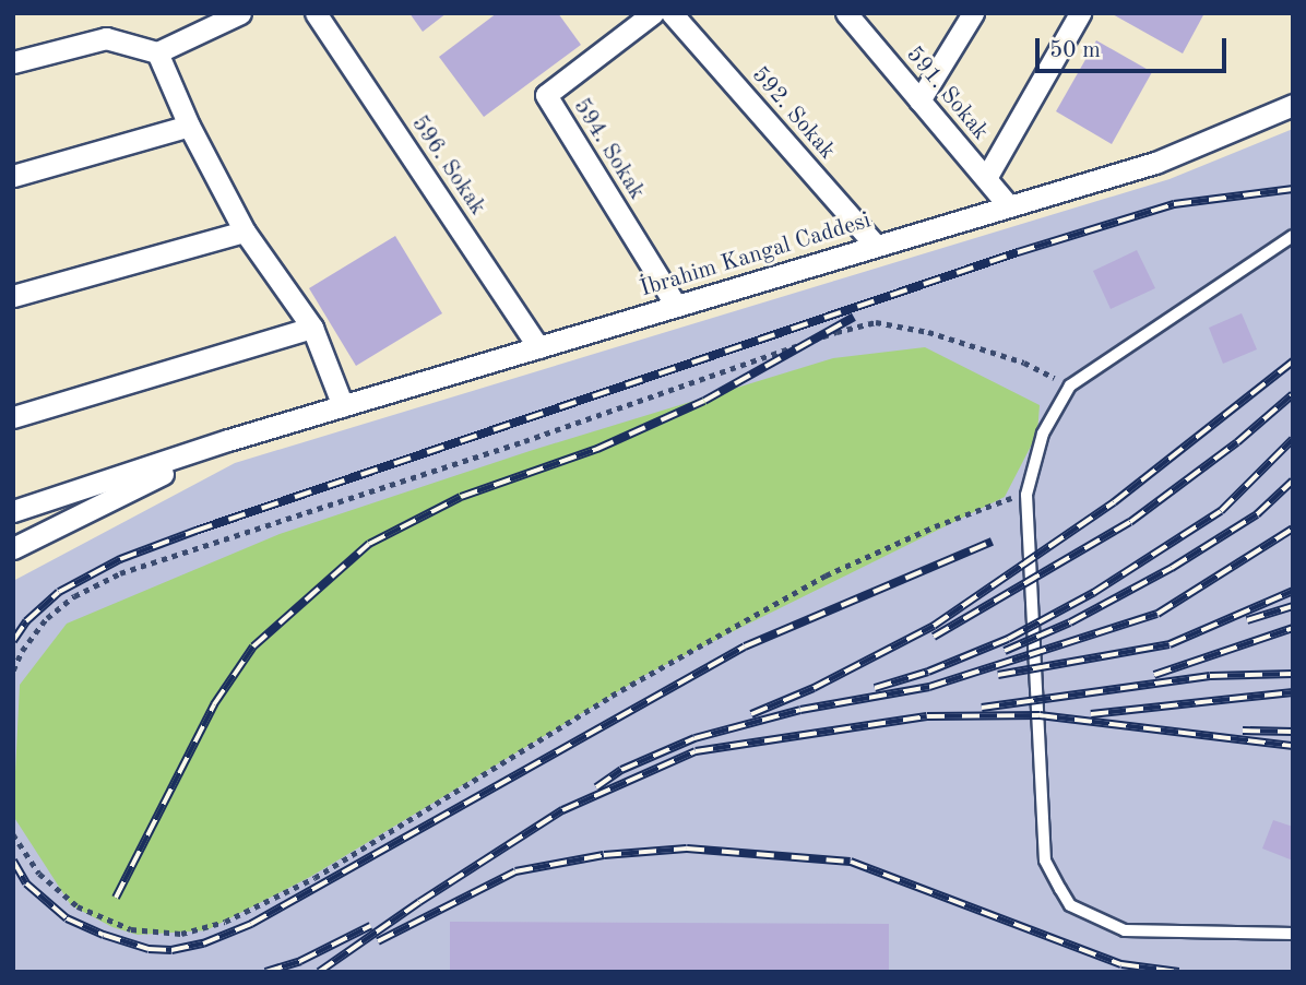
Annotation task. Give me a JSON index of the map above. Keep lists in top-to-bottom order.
{
  "streets": {
    "street": [
      "591. Sokak",
      "592. Sokak",
      "594. Sokak",
      "596. Sokak",
      "İbrahim Kangal Caddesi"
    ]
  },
  "crossings": [
    ["591. Sokak", "İbrahim Kangal Caddesi"],
    ["592. Sokak", "İbrahim Kangal Caddesi"],
    ["594. Sokak", "İbrahim Kangal Caddesi"],
    ["596. Sokak", "İbrahim Kangal Caddesi"]
  ],
  "scale_bar": "50 m"
}
